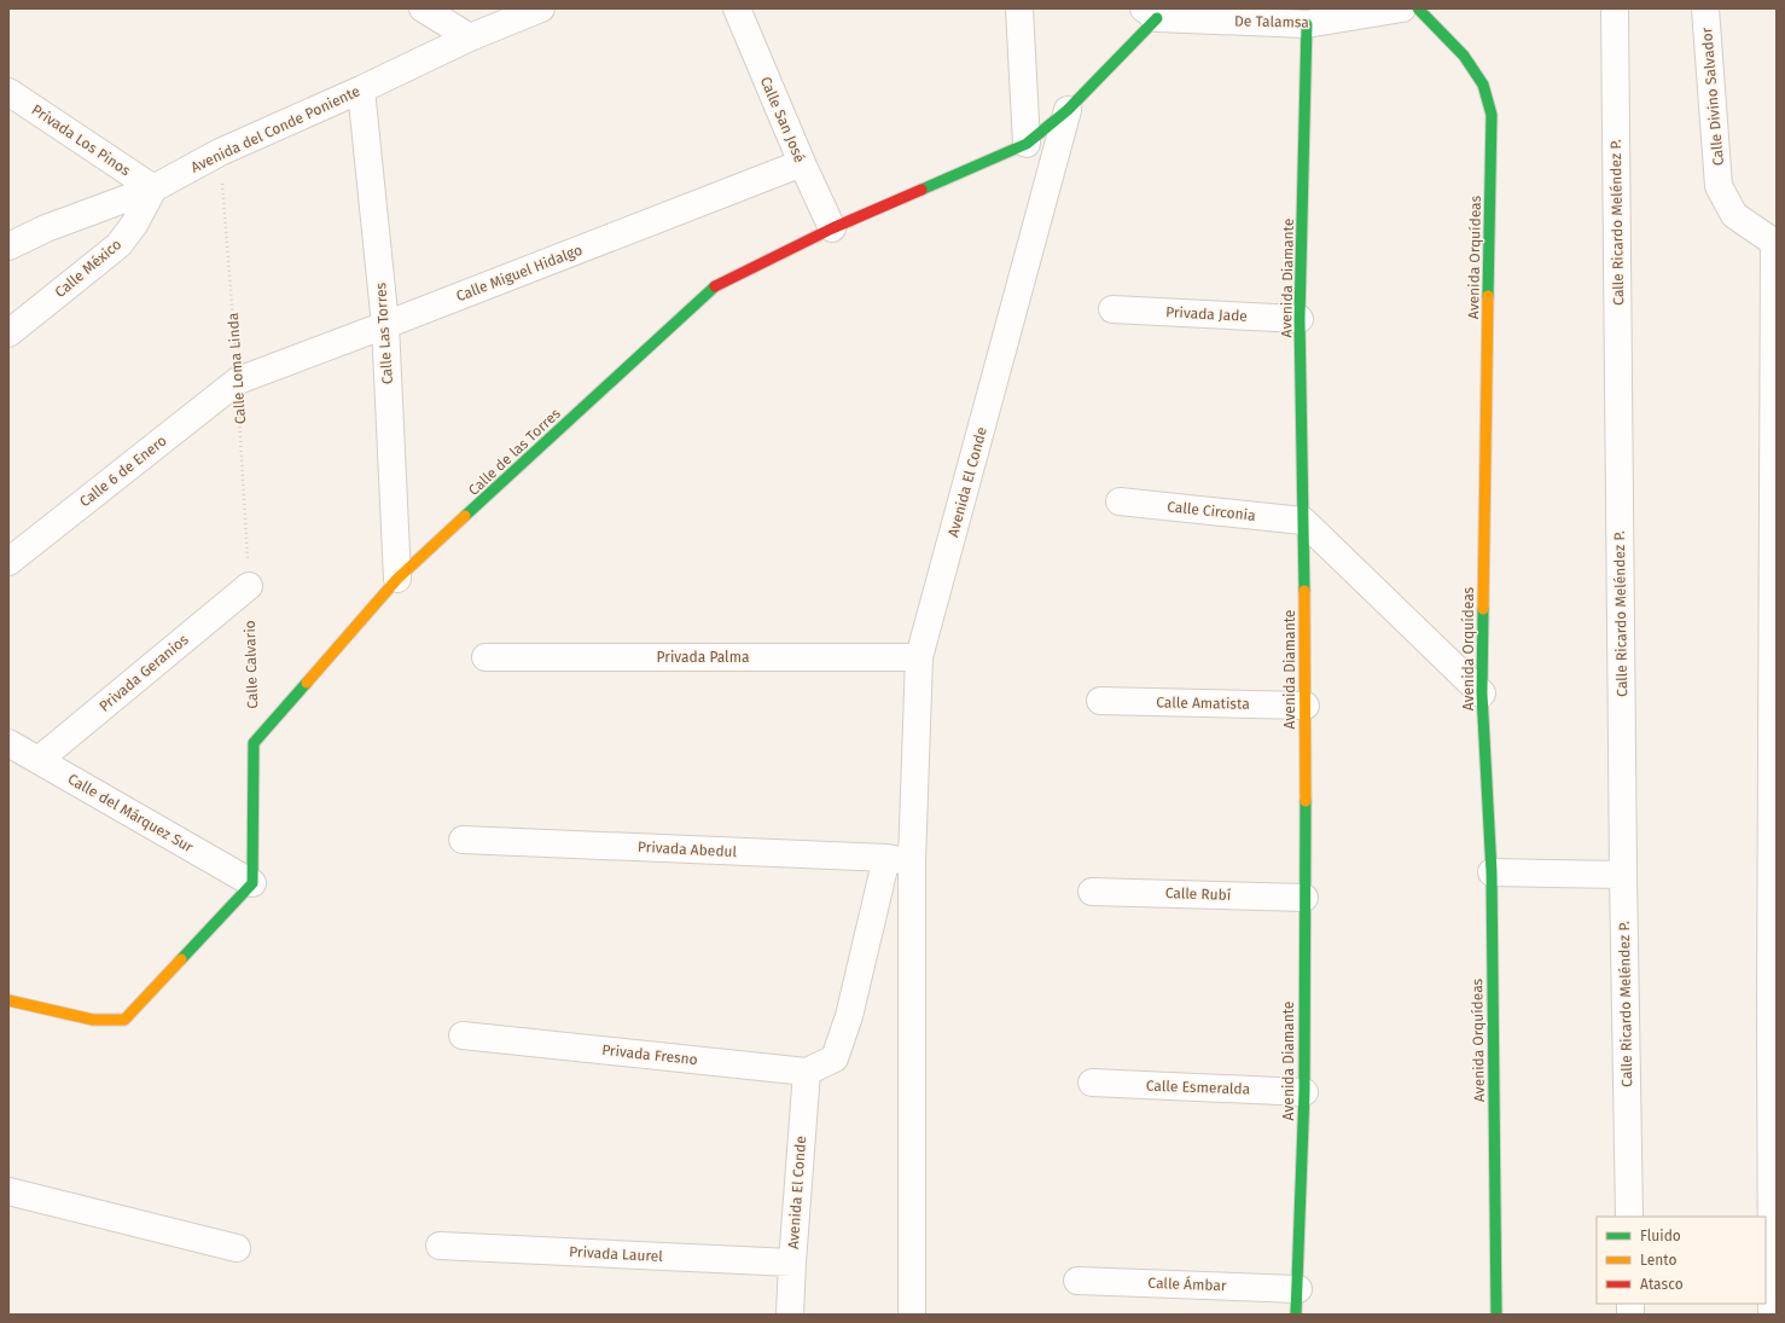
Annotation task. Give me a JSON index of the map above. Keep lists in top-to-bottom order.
{
  "streets": {
    "street": [
      "De Talamsa",
      "Calle Divino Salvador",
      "Calle San José",
      "Avenida del Conde Poniente",
      "Privada Los Pinos",
      "Calle Ricardo Meléndez P.",
      "Avenida Orquídeas",
      "Calle México",
      "Calle Miguel Hidalgo",
      "Avenida Diamante",
      "Privada Jade",
      "Calle Las Torres",
      "Calle de las Torres",
      "Calle 6 de Enero",
      "Avenida El Conde",
      "Calle Circonia",
      "Privada Palma",
      "Privada Geranios",
      "Calle Amatista",
      "Calle del Márquez Sur",
      "Privada Abedul",
      "Calle Rubí",
      "Privada Fresno",
      "Calle Esmeralda",
      "Privada Laurel",
      "Calle Ámbar"
    ],
    "path": ["Calle Loma Linda", "Calle Calvario"]
  },
  "crossings": [
    ["De Talamsa", "Avenida Diamante"],
    ["De Talamsa", "Calle de las Torres"],
    ["Calle San José", "Calle Miguel Hidalgo"],
    ["Calle San José", "Calle de las Torres"],
    ["Avenida del Conde Poniente", "Privada Los Pinos"],
    ["Avenida del Conde Poniente", "Calle México"],
    ["Avenida del Conde Poniente", "Calle Las Torres"],
    ["Avenida del Conde Poniente", "Calle Loma Linda"],
    ["Privada Los Pinos", "Calle México"],
    ["Calle Miguel Hidalgo", "Calle Las Torres"],
    ["Calle Miguel Hidalgo", "Calle Loma Linda"],
    ["Calle Miguel Hidalgo", "Calle 6 de Enero"],
    ["Avenida Diamante", "Privada Jade"],
    ["Avenida Diamante", "Calle Circonia"],
    ["Avenida Diamante", "Calle Amatista"],
    ["Avenida Diamante", "Calle Rubí"],
    ["Avenida Diamante", "Calle Esmeralda"],
    ["Avenida Diamante", "Calle Ámbar"],
    ["Calle Las Torres", "Calle de las Torres"],
    ["Calle Loma Linda", "Calle 6 de Enero"],
    ["Calle Loma Linda", "Calle Calvario"],
    ["Calle Loma Linda", "Privada Geranios"],
    ["Calle de las Torres", "Avenida El Conde"],
    ["Calle de las Torres", "Calle Calvario"],
    ["Avenida El Conde", "Privada Palma"],
    ["Avenida El Conde", "Privada Abedul"],
    ["Avenida El Conde", "Privada Fresno"],
    ["Avenida El Conde", "Privada Laurel"],
    ["Calle Calvario", "Privada Geranios"],
    ["Privada Geranios", "Calle del Márquez Sur"]
  ],
  "legend": ["Fluido", "Lento", "Atasco"]
}
